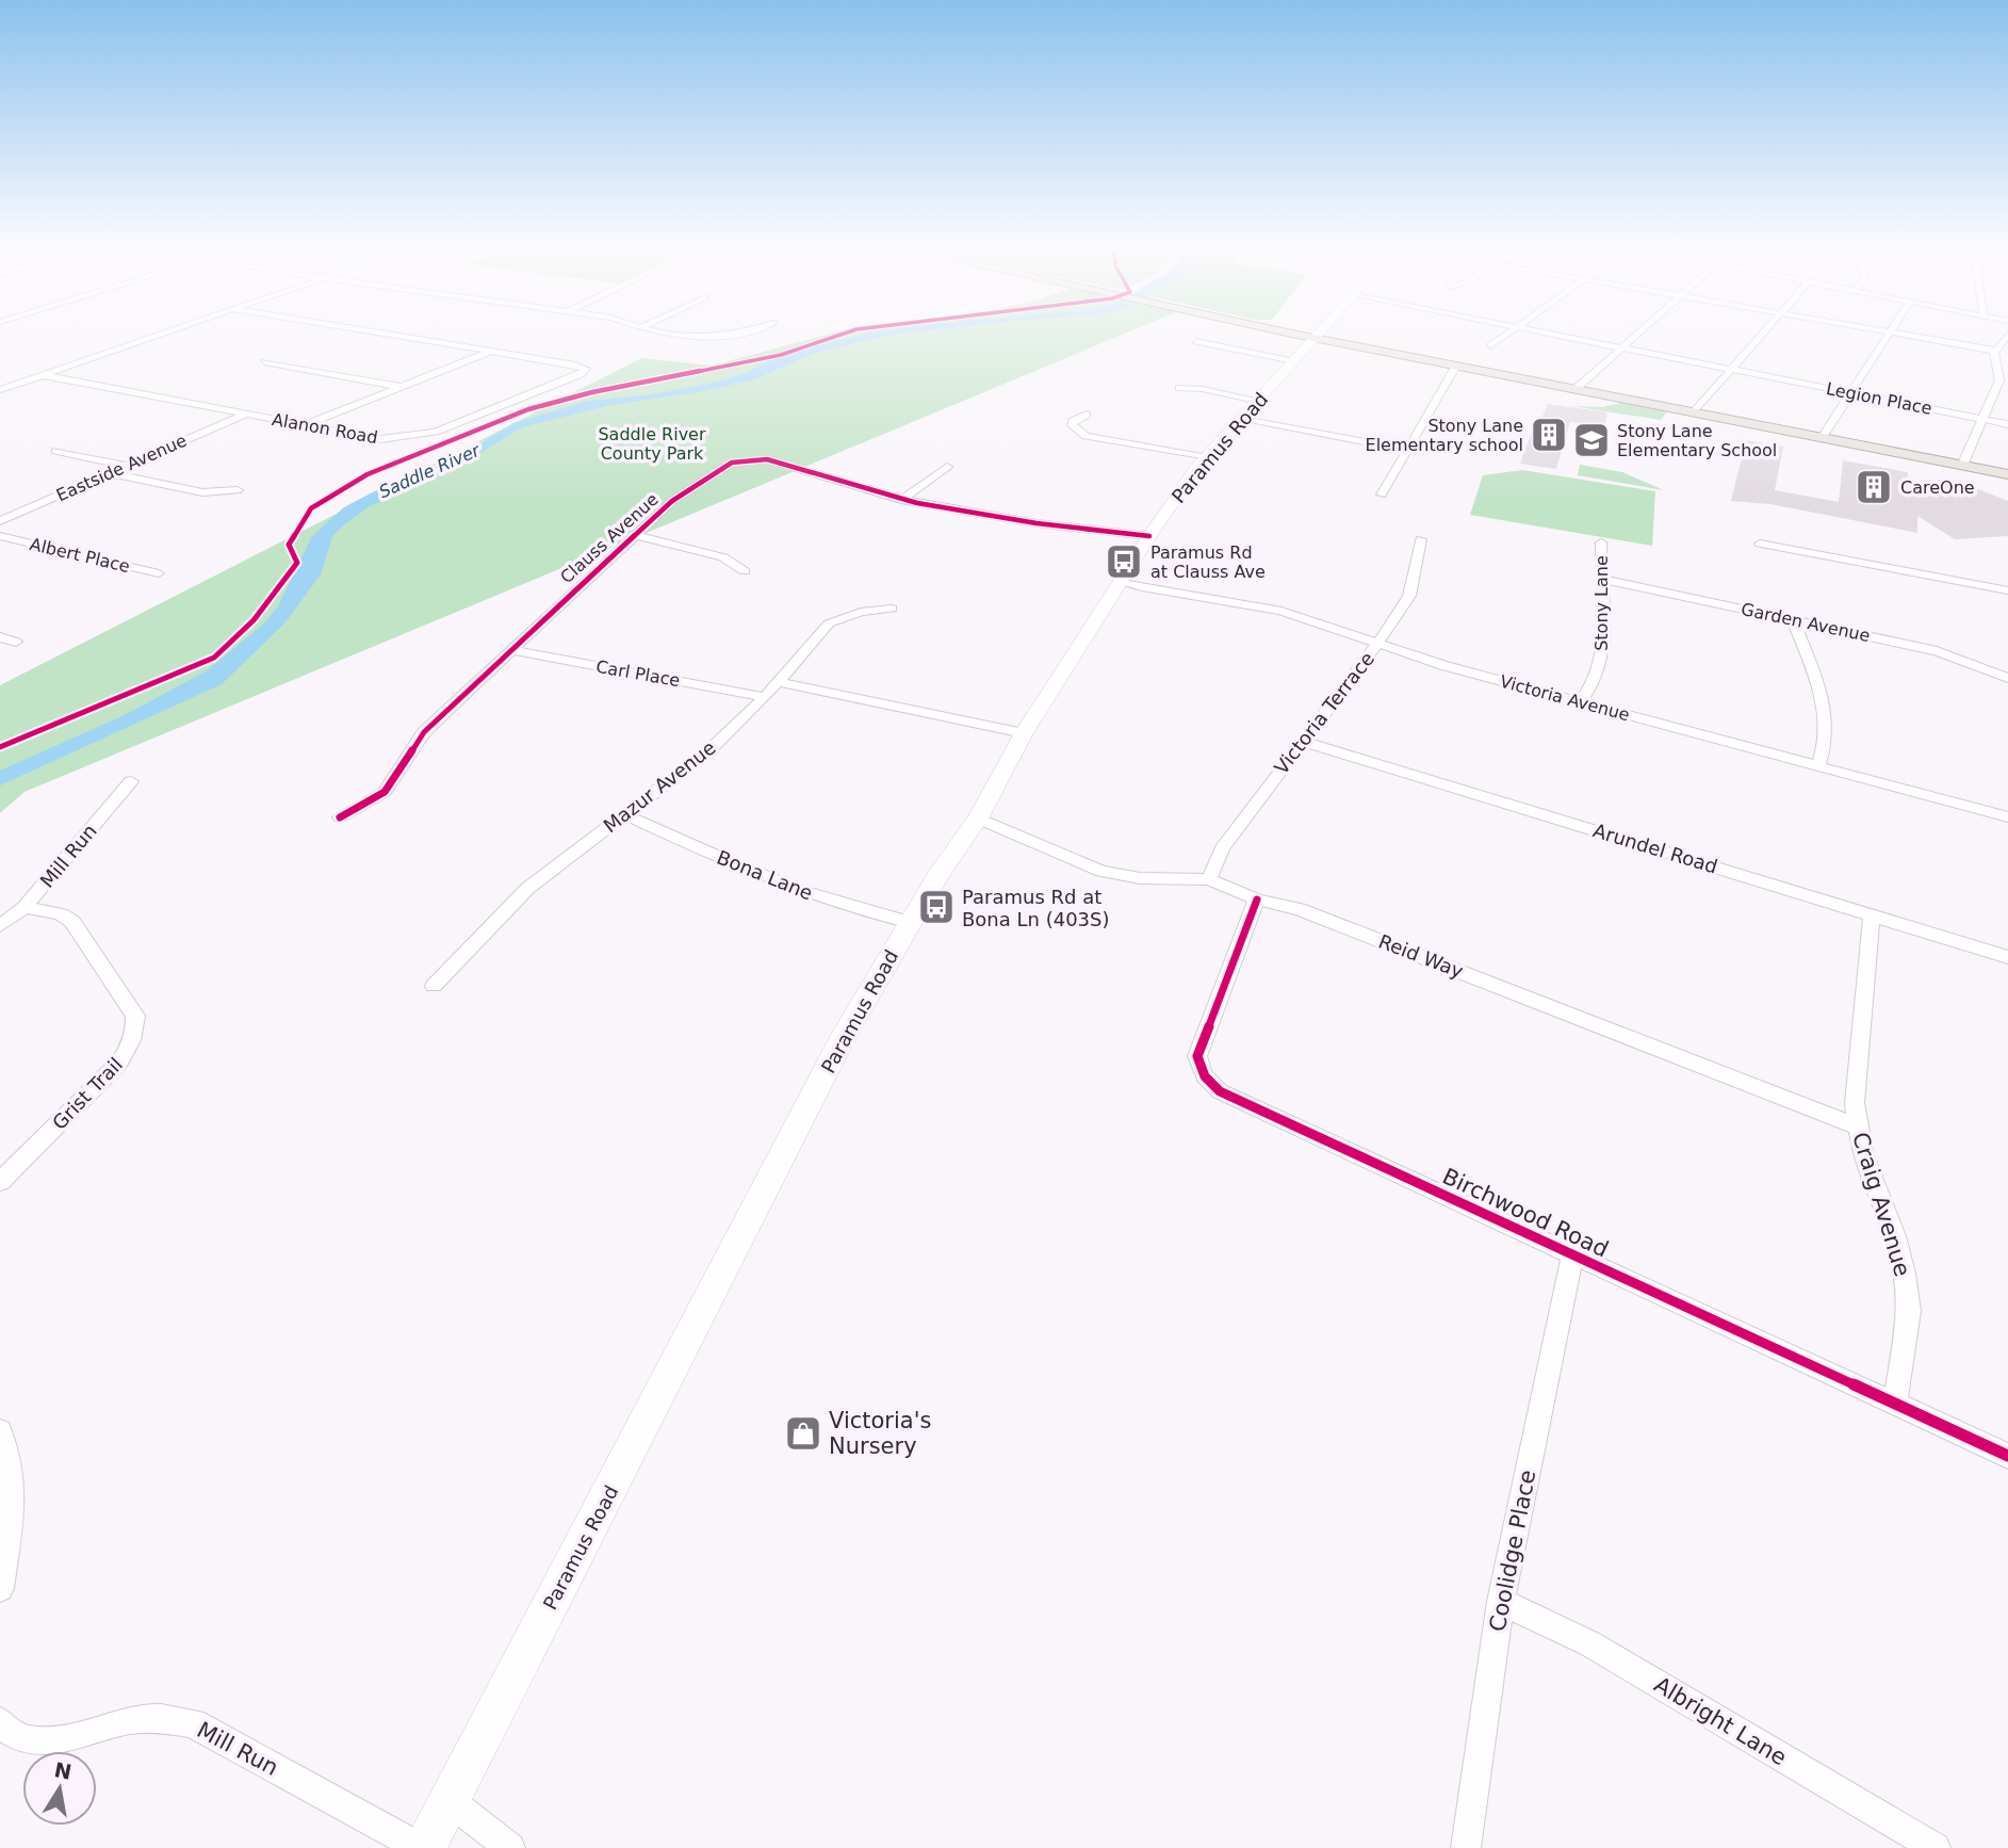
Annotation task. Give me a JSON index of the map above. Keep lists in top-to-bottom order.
{
  "streets": {
    "main road": ["Paramus Road"],
    "street": [
      "Legion Place",
      "Alanon Road",
      "Eastside Avenue",
      "Clauss Avenue",
      "Albert Place",
      "Stony Lane",
      "Garden Avenue",
      "Carl Place",
      "Victoria Avenue",
      "Victoria Terrace",
      "Mazur Avenue",
      "Arundel Road",
      "Mill Run",
      "Bona Lane",
      "Reid Way",
      "Grist Trail",
      "Craig Avenue",
      "Birchwood Road",
      "Coolidge Place",
      "Albright Lane"
    ]
  },
  "crossings": [
    ["Alanon Road", "Eastside Avenue"],
    ["Paramus Road", "Clauss Avenue"],
    ["Paramus Road", "Victoria Avenue"],
    ["Paramus Road", "Mill Run"],
    ["Paramus Road", "Bona Lane"],
    ["Paramus Road", "Reid Way"],
    ["Clauss Avenue", "Carl Place"],
    ["Stony Lane", "Garden Avenue"],
    ["Stony Lane", "Victoria Avenue"],
    ["Carl Place", "Mazur Avenue"],
    ["Victoria Avenue", "Victoria Terrace"],
    ["Victoria Terrace", "Arundel Road"],
    ["Victoria Terrace", "Reid Way"],
    ["Mazur Avenue", "Bona Lane"],
    ["Arundel Road", "Craig Avenue"],
    ["Mill Run", "Grist Trail"],
    ["Reid Way", "Craig Avenue"],
    ["Reid Way", "Birchwood Road"],
    ["Craig Avenue", "Birchwood Road"],
    ["Birchwood Road", "Coolidge Place"],
    ["Coolidge Place", "Albright Lane"]
  ],
  "water": ["Saddle River"],
  "parks": ["Saddle River County Park"],
  "places": {
    "building": ["Stony Lane Elementary school", "CareOne"],
    "school or university": ["Stony Lane Elementary School"],
    "bus stop": ["Paramus Rd at Clauss Ave", "Paramus Rd at Bona Ln (403S)"],
    "shop": ["Victoria's Nursery"]
  },
  "north": "top"
}
